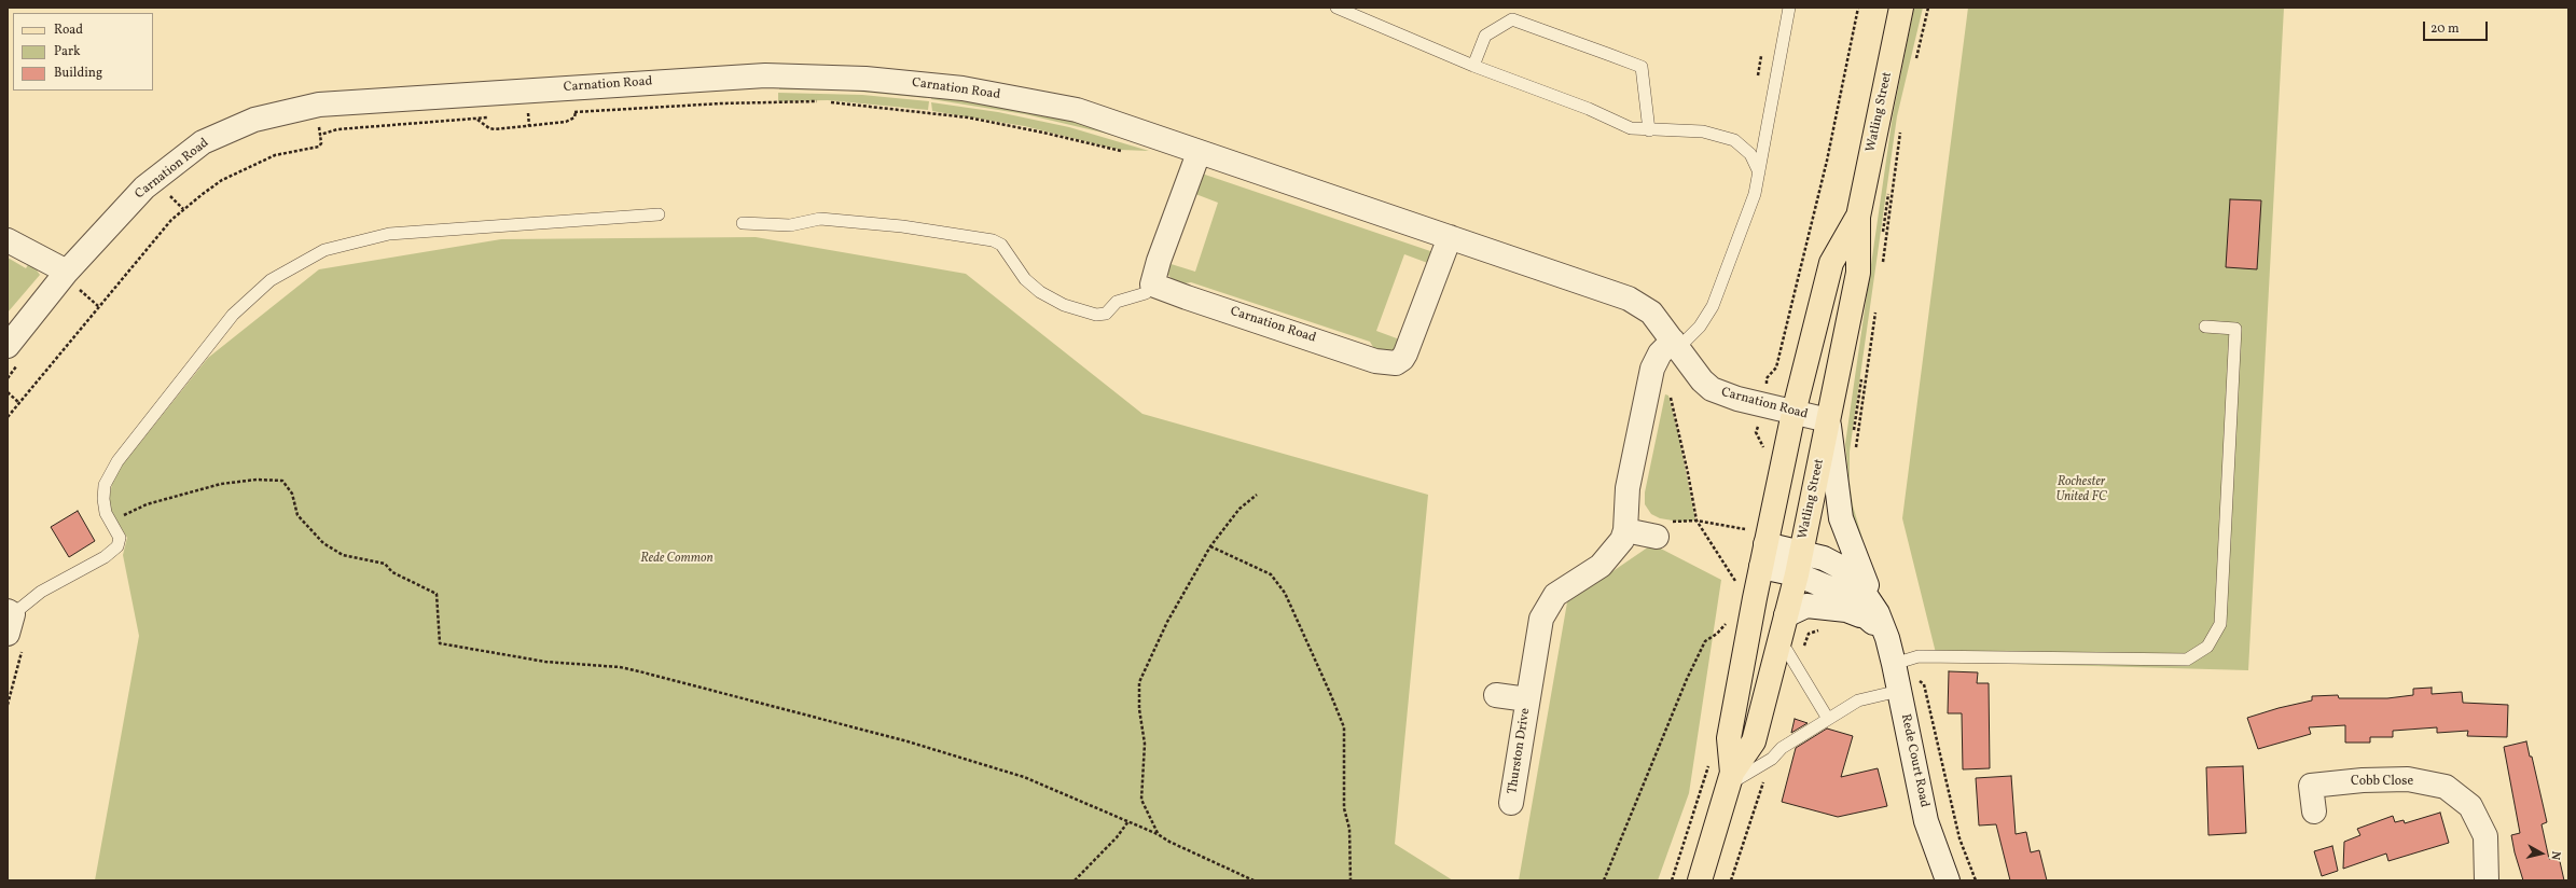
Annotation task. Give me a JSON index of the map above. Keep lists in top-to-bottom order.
{
  "streets": {
    "main road": ["Watling Street"],
    "street": [
      "Carnation Road",
      "Thurston Drive",
      "Rede Court Road",
      "Cobb Close"
    ]
  },
  "crossings": [
    ["Carnation Road", "Watling Street"],
    ["Carnation Road", "Thurston Drive"],
    ["Watling Street", "Rede Court Road"]
  ],
  "parks": ["Rochester United FC", "Rede Common"],
  "legend": ["Road", "Park", "Building"],
  "scale_bar": "20 m",
  "north": "right"
}
